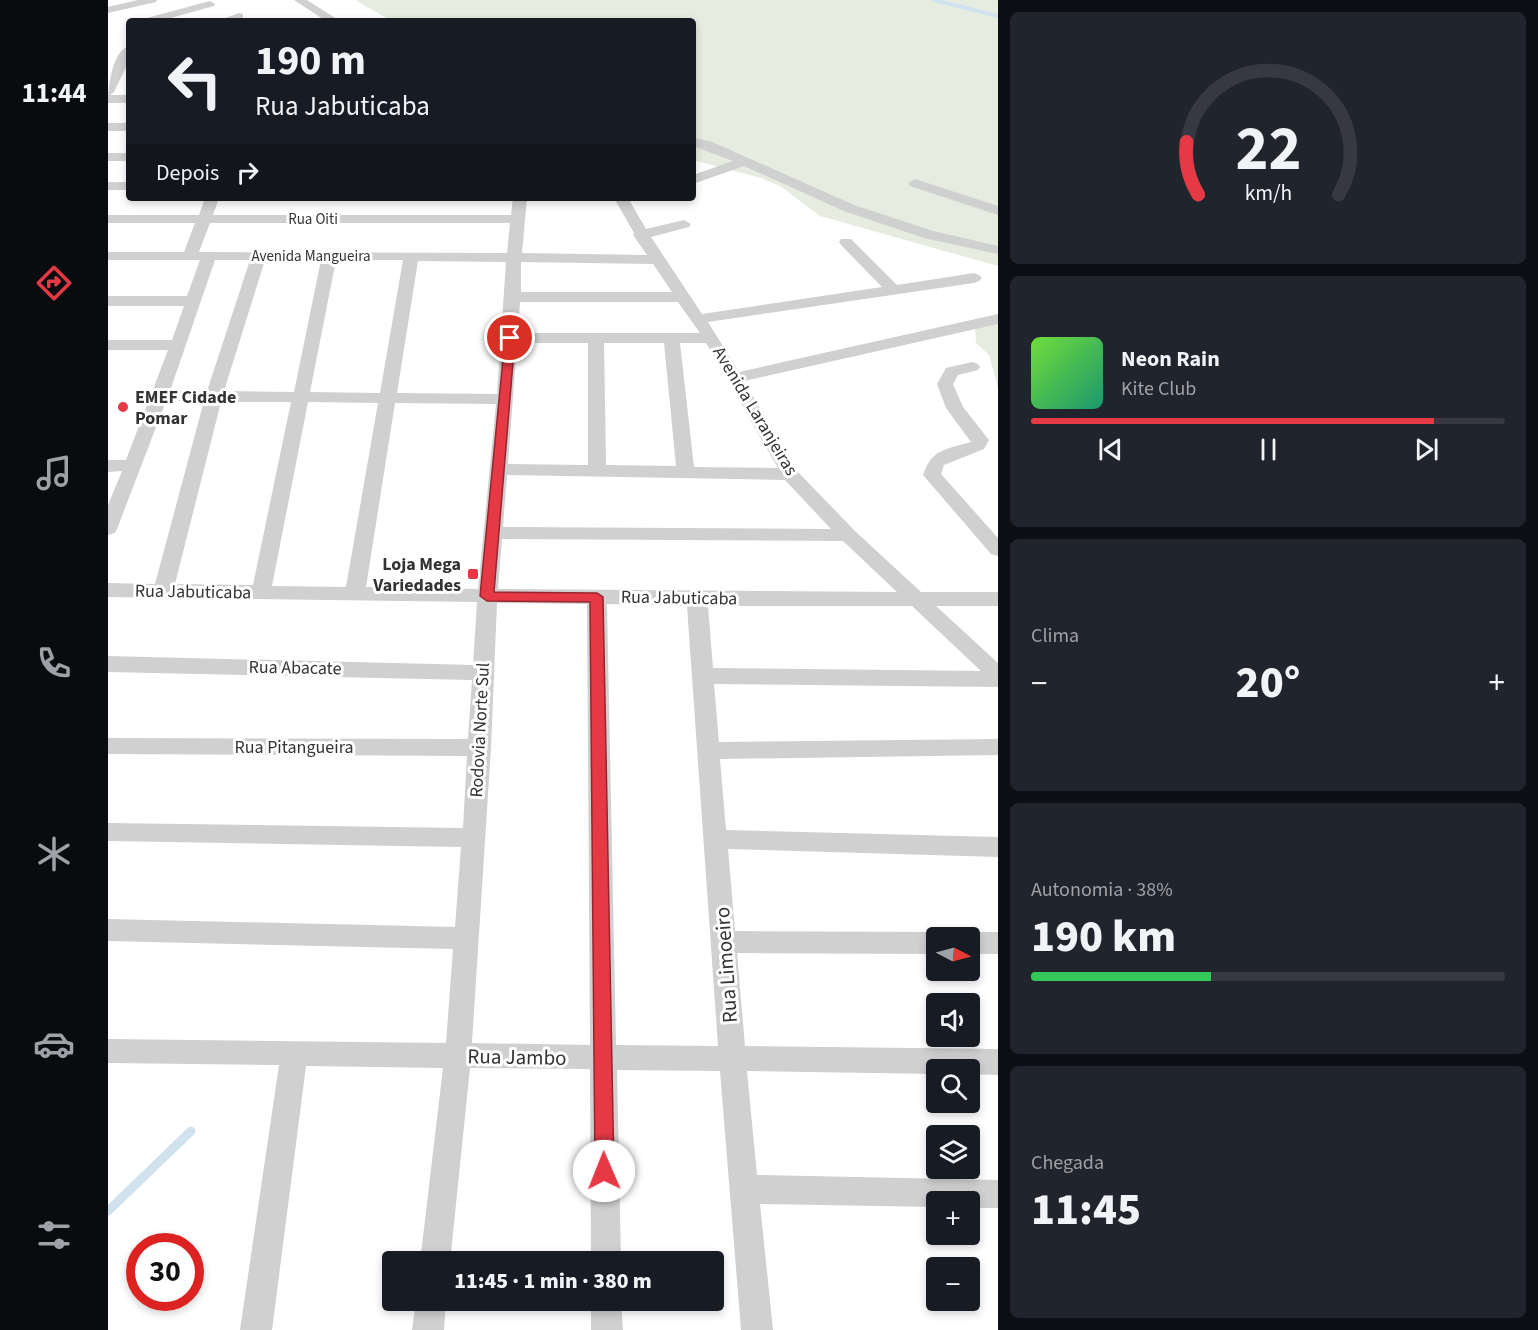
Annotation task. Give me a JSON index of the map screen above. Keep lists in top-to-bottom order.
{
  "streets": {
    "street": [
      "Rua Oiti",
      "Avenida Mangueira",
      "Avenida Laranjeiras",
      "Rua Jabuticaba",
      "Rua Abacate",
      "Rodovia Norte Sul",
      "Rua Pitangueira",
      "Rua Limoeiro",
      "Rua Jambo"
    ]
  },
  "crossings": [
    ["Rua Oiti", "Rodovia Norte Sul"],
    ["Avenida Mangueira", "Avenida Laranjeiras"],
    ["Avenida Mangueira", "Rodovia Norte Sul"],
    ["Avenida Laranjeiras", "Rua Jabuticaba"],
    ["Rua Jabuticaba", "Rodovia Norte Sul"],
    ["Rua Jabuticaba", "Rua Limoeiro"],
    ["Rua Abacate", "Rodovia Norte Sul"],
    ["Rodovia Norte Sul", "Rua Pitangueira"],
    ["Rodovia Norte Sul", "Rua Jambo"],
    ["Rua Limoeiro", "Rua Jambo"]
  ],
  "places": {
    "other": ["EMEF Cidade Pomar"],
    "transit": ["Loja Mega Variedades"]
  },
  "north": "right",
  "page": {
    "tabs": "11:44",
    "turn": ["190 m", "Rua Jabuticaba"],
    "then": "Depois",
    "song": ["Neon Rain", "Kite Club"],
    "tile": [
      "Clima",
      ["Autonomia · 38%", "190 km"],
      ["Chegada", "11:45"]
    ],
    "heat": ["−", "20°", "+"],
    "map_buttons": ["+", "−"],
    "limit": "30",
    "trip": "11:45 · 1 min · 380 m",
    "gauge": ["22", "km/h"]
  }
}
